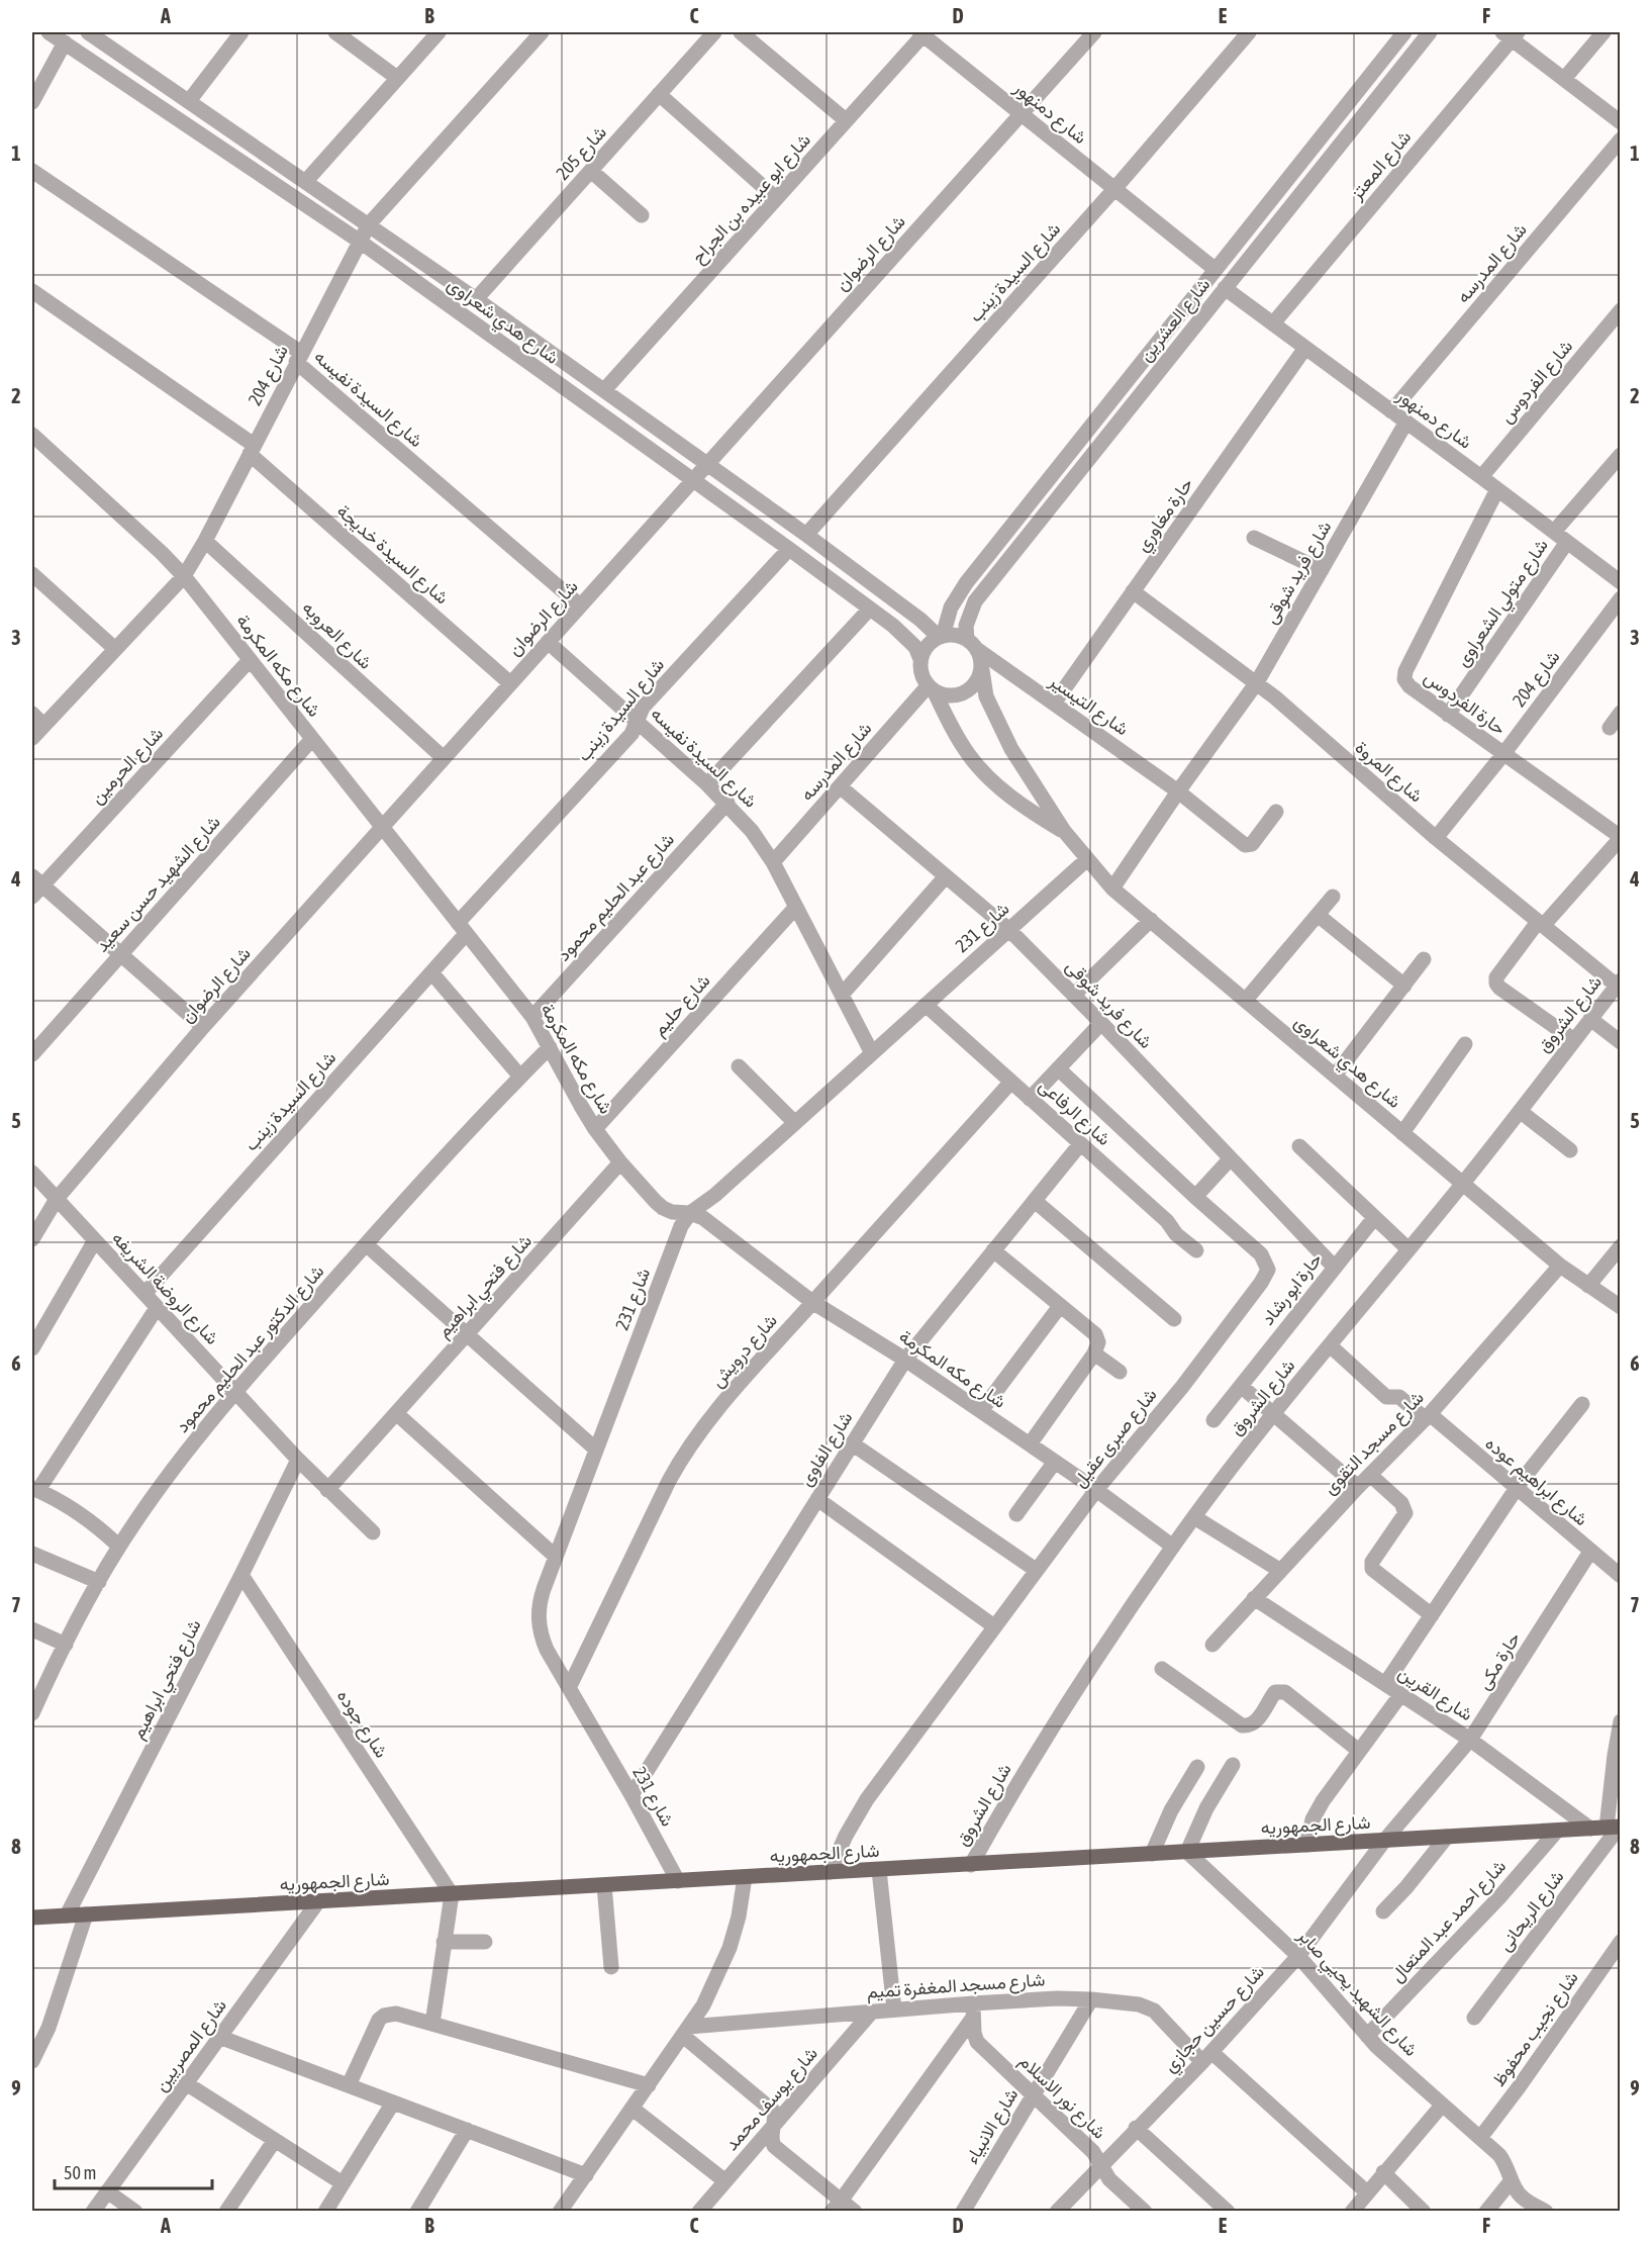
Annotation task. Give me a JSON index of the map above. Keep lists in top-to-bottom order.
{
  "streets": {
    "main road": ["شارع الجمهوريه"],
    "street": [
      "شارع دمنهور",
      "شارع 205",
      "شارع المعتز",
      "شارع ابو عبيده بن الجراح",
      "شارع الرضوان",
      "شارع المدرسه",
      "شارع السيدة زينب",
      "شارع العشرين",
      "شارع هدي شعراوى",
      "شارع 204",
      "شارع الفردوس",
      "شارع السيدة نفيسه",
      "حارة مغاوري",
      "شارع السيدة خديجة",
      "شارع فريد شوقى",
      "شارع متولي الشعراوى",
      "شارع العروبه",
      "شارع مكه المكرمة",
      "حارة الفردوس",
      "شارع التيسير",
      "شارع الحرمين",
      "شارع المروة",
      "شارع الشهيد حسن سعيد",
      "شارع عبد الحليم محمود",
      "شارع 231",
      "شارع حليم",
      "شارع الشروق",
      "شارع الرفاعى",
      "شارع فتحي ابراهيم",
      "شارع الروضة الشريفه",
      "حارة ابو رشاد",
      "شارع الدكتور عبد الحليم محمود",
      "شارع درويش",
      "شارع صبرى عقيل",
      "شارع مسجد التقوى",
      "شارع الفاوى",
      "شارع ابراهيم عوده",
      "حارة مكى",
      "شارع القرين",
      "شارع جوده",
      "شارع الريحانى",
      "شارع احمد عبد المتعال",
      "شارع مسجد المغفرة تميم",
      "شارع الشهيد يحيي صابر",
      "شارع حسين حجازي",
      "شارع نجيب محفوظ",
      "شارع المصريين",
      "شارع نور الاسلام",
      "شارع يوسف محمد",
      "شارع الانبياء"
    ]
  },
  "crossings": [
    ["شارع دمنهور", "شارع المعتز"],
    ["شارع دمنهور", "شارع ابو عبيده بن الجراح"],
    ["شارع دمنهور", "شارع الرضوان"],
    ["شارع دمنهور", "شارع المدرسه"],
    ["شارع دمنهور", "شارع السيدة زينب"],
    ["شارع دمنهور", "شارع العشرين"],
    ["شارع دمنهور", "شارع الفردوس"],
    ["شارع دمنهور", "حارة مغاوري"],
    ["شارع دمنهور", "شارع فريد شوقى"],
    ["شارع دمنهور", "شارع متولي الشعراوى"],
    ["شارع دمنهور", "حارة الفردوس"],
    ["شارع 205", "شارع هدي شعراوى"],
    ["شارع ابو عبيده بن الجراح", "شارع هدي شعراوى"],
    ["شارع الرضوان", "شارع هدي شعراوى"],
    ["شارع الرضوان", "شارع السيدة نفيسه"],
    ["شارع الرضوان", "شارع السيدة خديجة"],
    ["شارع الرضوان", "شارع العروبه"],
    ["شارع الرضوان", "شارع مكه المكرمة"],
    ["شارع الرضوان", "شارع الروضة الشريفه"],
    ["شارع المدرسه", "شارع العشرين"],
    ["شارع المدرسه", "شارع هدي شعراوى"],
    ["شارع المدرسه", "شارع السيدة نفيسه"],
    ["شارع المدرسه", "شارع فريد شوقى"],
    ["شارع المدرسه", "شارع التيسير"],
    ["شارع السيدة زينب", "شارع هدي شعراوى"],
    ["شارع السيدة زينب", "شارع السيدة نفيسه"],
    ["شارع السيدة زينب", "شارع مكه المكرمة"],
    ["شارع السيدة زينب", "شارع الروضة الشريفه"],
    ["شارع العشرين", "شارع هدي شعراوى"],
    ["شارع العشرين", "شارع التيسير"],
    ["شارع هدي شعراوى", "شارع 204"],
    ["شارع هدي شعراوى", "شارع فريد شوقى"],
    ["شارع هدي شعراوى", "شارع التيسير"],
    ["شارع هدي شعراوى", "شارع 231"],
    ["شارع هدي شعراوى", "شارع الشروق"],
    ["شارع هدي شعراوى", "شارع مسجد التقوى"],
    ["شارع 204", "شارع السيدة نفيسه"],
    ["شارع 204", "شارع السيدة خديجة"],
    ["شارع 204", "شارع العروبه"],
    ["شارع 204", "شارع مكه المكرمة"],
    ["شارع 204", "حارة الفردوس"],
    ["شارع 204", "شارع المروة"],
    ["شارع السيدة نفيسه", "شارع عبد الحليم محمود"],
    ["شارع السيدة نفيسه", "شارع 231"],
    ["شارع السيدة نفيسه", "شارع حليم"],
    ["حارة مغاوري", "شارع التيسير"],
    ["حارة مغاوري", "شارع المروة"],
    ["شارع فريد شوقى", "شارع التيسير"],
    ["شارع فريد شوقى", "شارع المروة"],
    ["شارع فريد شوقى", "شارع 231"],
    ["شارع فريد شوقى", "حارة ابو رشاد"],
    ["شارع متولي الشعراوى", "حارة الفردوس"],
    ["شارع مكه المكرمة", "شارع الحرمين"],
    ["شارع مكه المكرمة", "شارع الشهيد حسن سعيد"],
    ["شارع مكه المكرمة", "شارع عبد الحليم محمود"],
    ["شارع مكه المكرمة", "شارع 231"],
    ["شارع مكه المكرمة", "شارع حليم"],
    ["شارع مكه المكرمة", "شارع الشروق"],
    ["شارع مكه المكرمة", "شارع فتحي ابراهيم"],
    ["شارع مكه المكرمة", "شارع الدكتور عبد الحليم محمود"],
    ["شارع مكه المكرمة", "شارع درويش"],
    ["شارع مكه المكرمة", "شارع صبرى عقيل"],
    ["شارع مكه المكرمة", "شارع الفاوى"],
    ["شارع المروة", "شارع الشروق"],
    ["شارع 231", "شارع الرفاعى"],
    ["شارع 231", "شارع درويش"],
    ["شارع 231", "شارع الفاوى"],
    ["شارع 231", "شارع الجمهوريه"],
    ["شارع الشروق", "شارع ابراهيم عوده"],
    ["شارع الشروق", "شارع الجمهوريه"],
    ["شارع الرفاعى", "شارع درويش"],
    ["شارع الرفاعى", "شارع الفاوى"],
    ["شارع فتحي ابراهيم", "شارع الروضة الشريفه"],
    ["شارع فتحي ابراهيم", "شارع جوده"],
    ["شارع فتحي ابراهيم", "شارع الجمهوريه"],
    ["شارع الروضة الشريفه", "شارع الدكتور عبد الحليم محمود"],
    ["شارع صبرى عقيل", "شارع الجمهوريه"],
    ["شارع مسجد التقوى", "شارع ابراهيم عوده"],
    ["شارع مسجد التقوى", "شارع القرين"],
    ["شارع ابراهيم عوده", "حارة مكى"],
    ["حارة مكى", "شارع القرين"],
    ["حارة مكى", "شارع الجمهوريه"],
    ["حارة مكى", "شارع حسين حجازي"],
    ["شارع القرين", "شارع الجمهوريه"],
    ["شارع جوده", "شارع الجمهوريه"],
    ["شارع الجمهوريه", "شارع الريحانى"],
    ["شارع الجمهوريه", "شارع احمد عبد المتعال"],
    ["شارع الجمهوريه", "شارع الشهيد يحيي صابر"],
    ["شارع الجمهوريه", "شارع حسين حجازي"],
    ["شارع الجمهوريه", "شارع المصريين"],
    ["شارع احمد عبد المتعال", "شارع الشهيد يحيي صابر"],
    ["شارع مسجد المغفرة تميم", "شارع حسين حجازي"],
    ["شارع مسجد المغفرة تميم", "شارع نور الاسلام"],
    ["شارع مسجد المغفرة تميم", "شارع يوسف محمد"],
    ["شارع مسجد المغفرة تميم", "شارع الانبياء"],
    ["شارع الشهيد يحيي صابر", "شارع حسين حجازي"],
    ["شارع الشهيد يحيي صابر", "شارع نجيب محفوظ"],
    ["شارع حسين حجازي", "شارع نور الاسلام"],
    ["شارع نور الاسلام", "شارع الانبياء"]
  ],
  "scale_bar": "50 m",
  "grid": {
    "columns": [
      "A",
      "B",
      "C",
      "D",
      "E",
      "F"
    ],
    "rows": [
      "1",
      "2",
      "3",
      "4",
      "5",
      "6",
      "7",
      "8",
      "9"
    ]
  }
}
